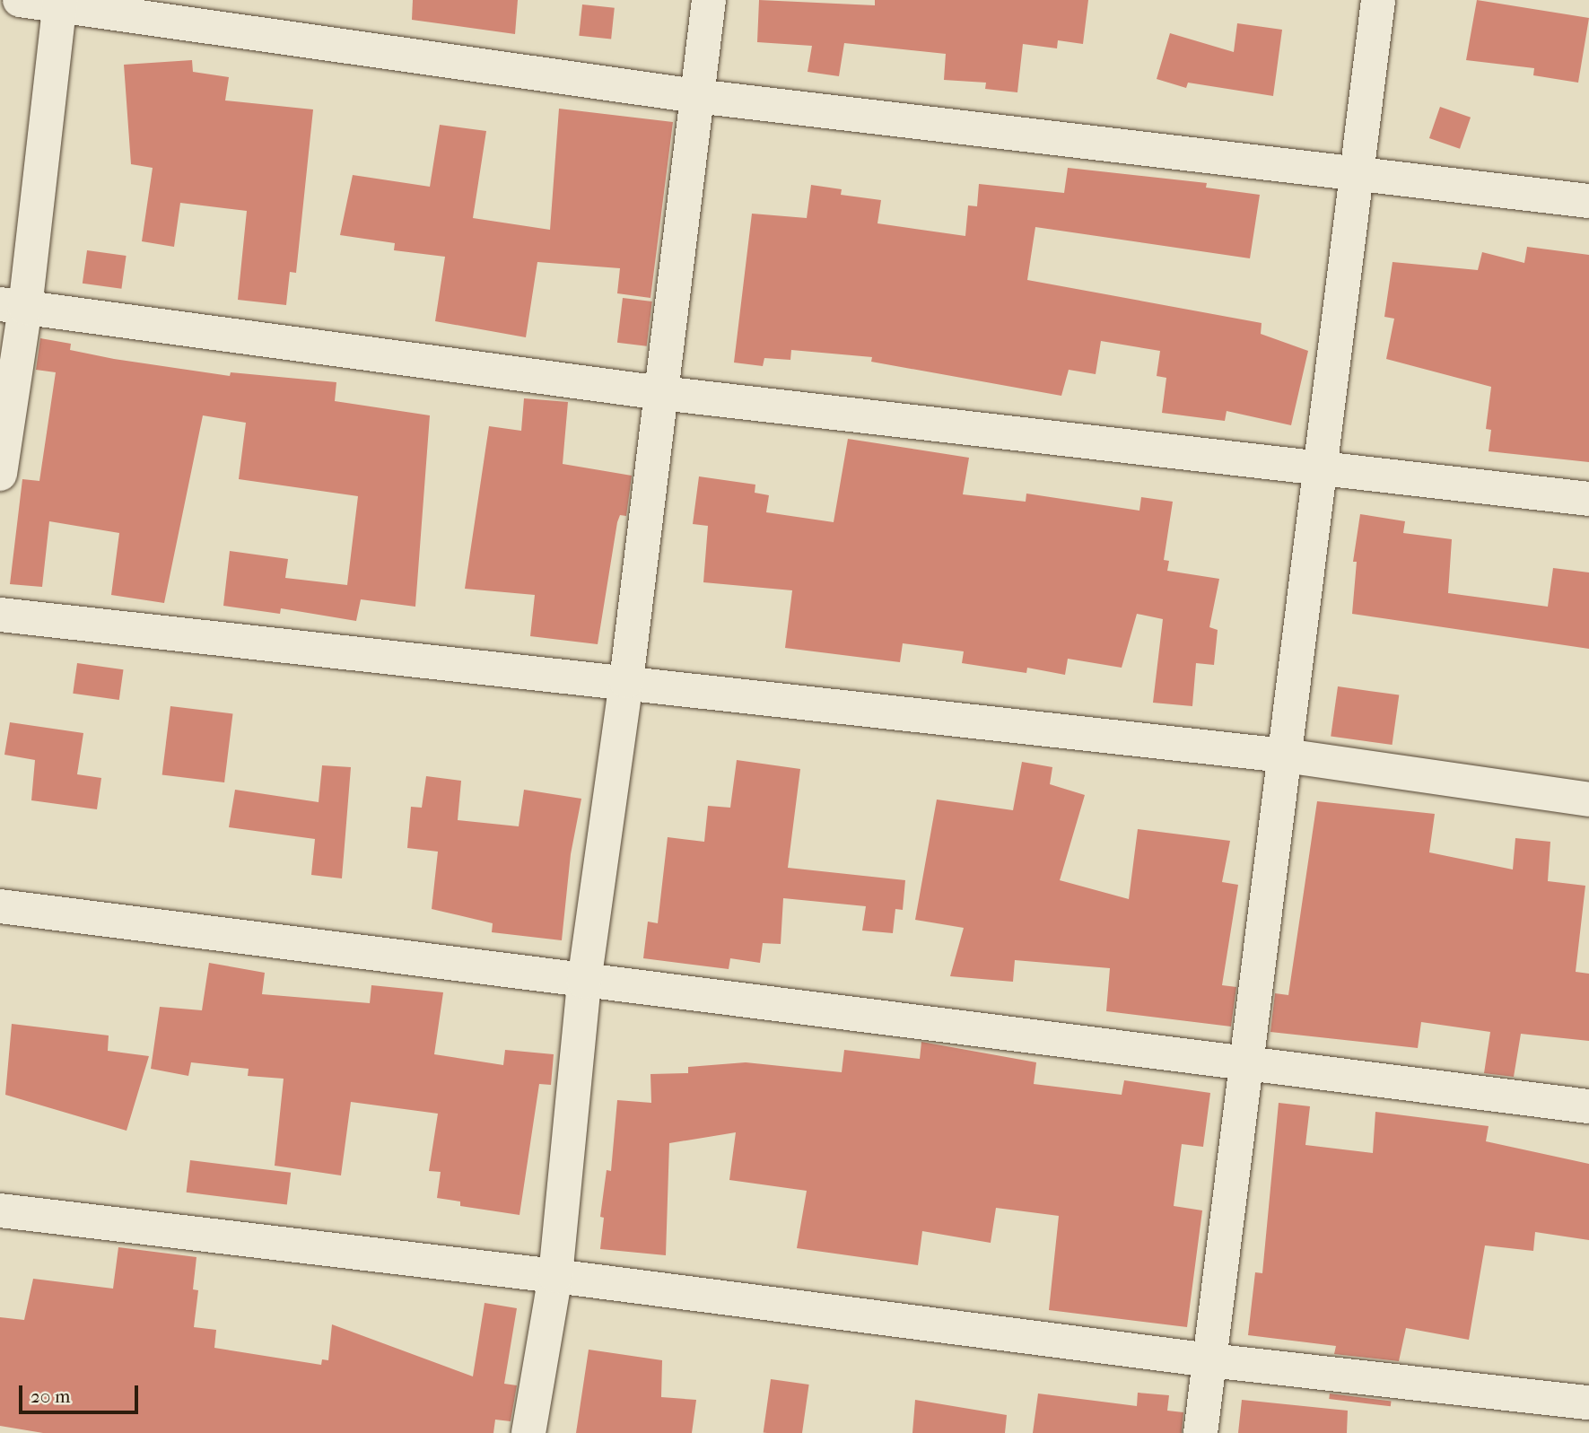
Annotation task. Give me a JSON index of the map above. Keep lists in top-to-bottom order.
{
  "scale_bar": "20 m"
}
